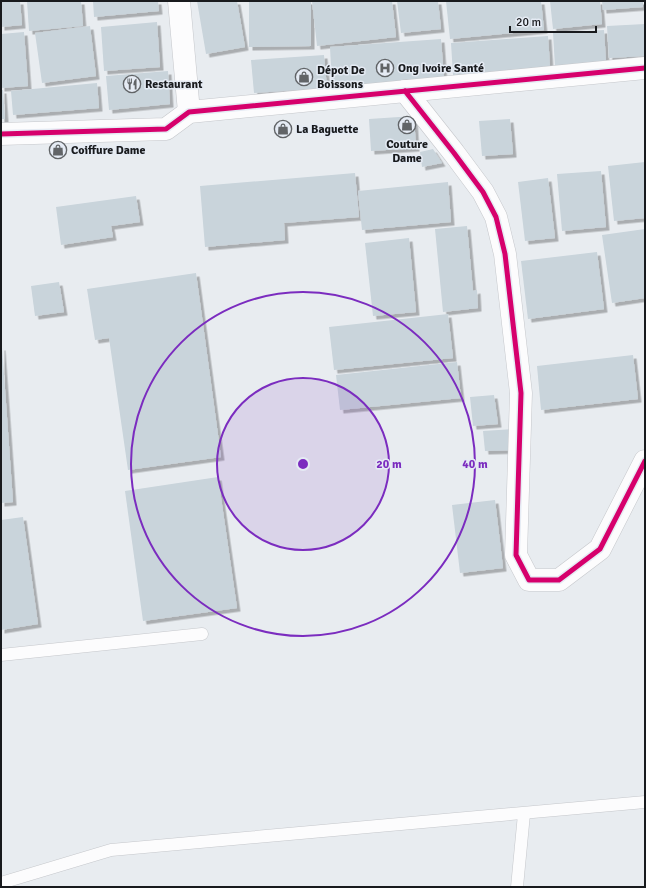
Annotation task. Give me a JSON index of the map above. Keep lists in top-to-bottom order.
{
  "places": {
    "hospital": ["Ong Ivoire Santé"],
    "shop": [
      "Dépot De Boissons",
      "Couture Dame",
      "La Baguette",
      "Coiffure Dame"
    ],
    "restaurant": ["Restaurant"]
  },
  "scale_bar": "20 m",
  "rings": ["20 m", "40 m"]
}
